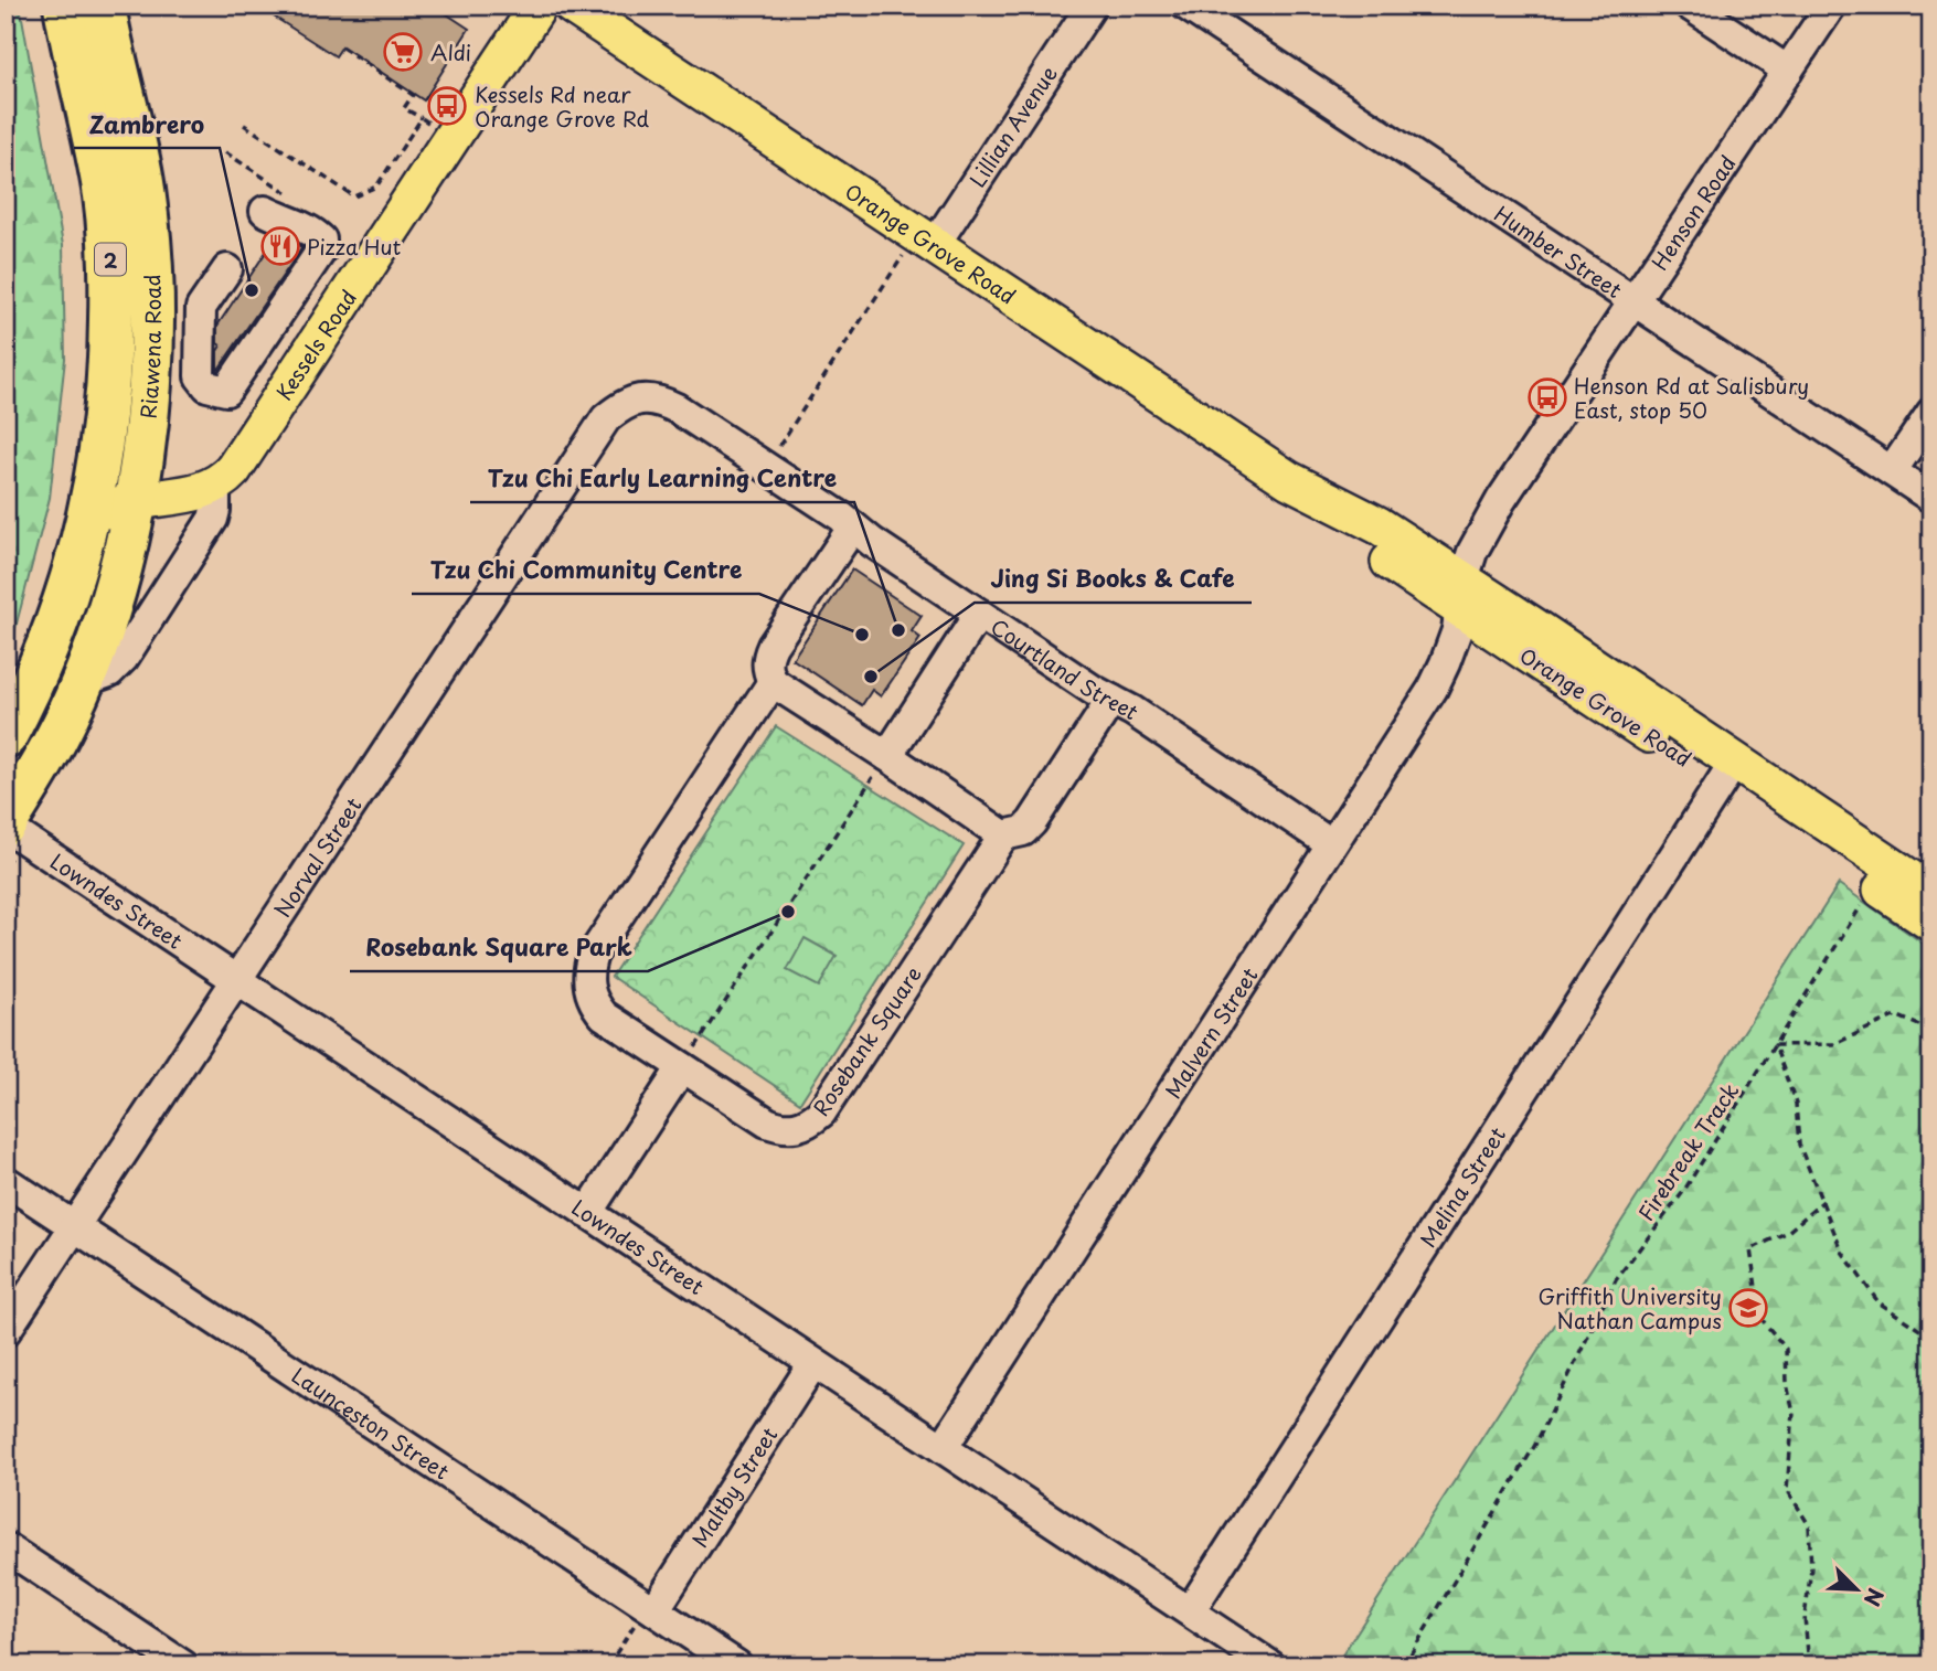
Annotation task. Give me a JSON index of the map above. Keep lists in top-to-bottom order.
{
  "streets": {
    "highway": ["2", "Riawena Road"],
    "main road": ["Orange Grove Road", "Kessels Road"],
    "street": [
      "Lillian Avenue",
      "Henson Road",
      "Humber Street",
      "Courtland Street",
      "Norval Street",
      "Lowndes Street",
      "Malvern Street",
      "Rosebank Square",
      "Melina Street",
      "Launceston Street",
      "Maltby Street"
    ],
    "path": ["Firebreak Track"]
  },
  "crossings": [
    ["Lillian Avenue", "Orange Grove Road"],
    ["Henson Road", "Orange Grove Road"],
    ["Henson Road", "Humber Street"],
    ["Henson Road", "Malvern Street"],
    ["Orange Grove Road", "Malvern Street"],
    ["Orange Grove Road", "Melina Street"],
    ["2", "Kessels Road"],
    ["2", "Riawena Road"],
    ["2", "Lowndes Street"],
    ["Kessels Road", "Riawena Road"],
    ["Courtland Street", "Norval Street"],
    ["Courtland Street", "Malvern Street"],
    ["Courtland Street", "Rosebank Square"],
    ["Norval Street", "Lowndes Street"],
    ["Norval Street", "Launceston Street"],
    ["Lowndes Street", "Malvern Street"],
    ["Lowndes Street", "Melina Street"],
    ["Lowndes Street", "Maltby Street"],
    ["Launceston Street", "Maltby Street"]
  ],
  "places": {
    "supermarket": ["Aldi"],
    "bus stop": ["Kessels Rd near Orange Grove Rd", "Henson Rd at Salisbury East, stop 50"],
    "restaurant": ["Pizza Hut"],
    "other": [
      "Zambrero",
      "Tzu Chi Early Learning Centre",
      "Tzu Chi Community Centre",
      "Jing Si Books & Cafe",
      "Rosebank Square Park"
    ],
    "school or university": ["Griffith University Nathan Campus"]
  },
  "north": "bottom right"
}
